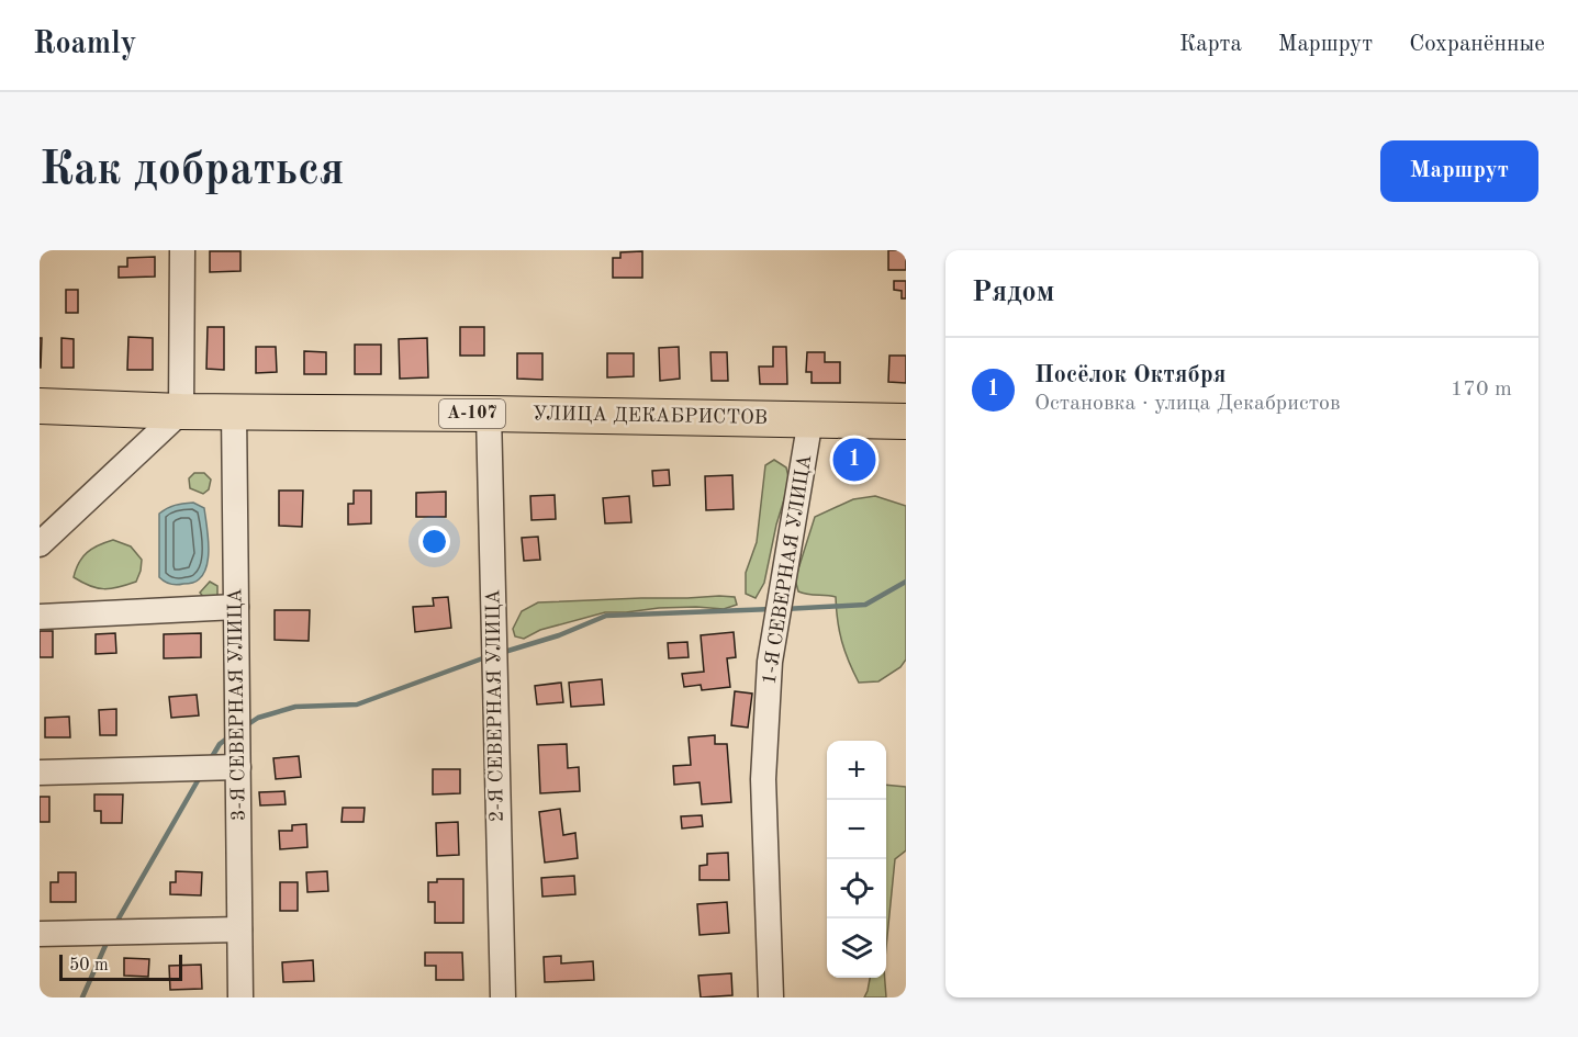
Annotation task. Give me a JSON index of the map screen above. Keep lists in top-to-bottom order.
{
  "streets": {
    "highway": ["А-107", "УЛИЦА ДЕКАБРИСТОВ"],
    "street": ["1-Я СЕВЕРНАЯ УЛИЦА", "3-Я СЕВЕРНАЯ УЛИЦА", "2-Я СЕВЕРНАЯ УЛИЦА"]
  },
  "crossings": [
    ["УЛИЦА ДЕКАБРИСТОВ", "1-Я СЕВЕРНАЯ УЛИЦА"],
    ["УЛИЦА ДЕКАБРИСТОВ", "3-Я СЕВЕРНАЯ УЛИЦА"],
    ["УЛИЦА ДЕКАБРИСТОВ", "2-Я СЕВЕРНАЯ УЛИЦА"]
  ],
  "scale_bar": "50 m",
  "page": {
    "header": "Roamly",
    "nav": ["Карта", "Маршрут", "Сохранённые"],
    "buttons": "Маршрут",
    "title": "Как добраться",
    "heading": "Рядом",
    "list": [
      {
        "mark": "1",
        "name": "Посёлок Октября",
        "note": "Остановка · улица Декабристов",
        "value": "170 m"
      }
    ],
    "pins": "1",
    "map_buttons": ["+", "−"],
    "scale": "50 m"
  }
}
